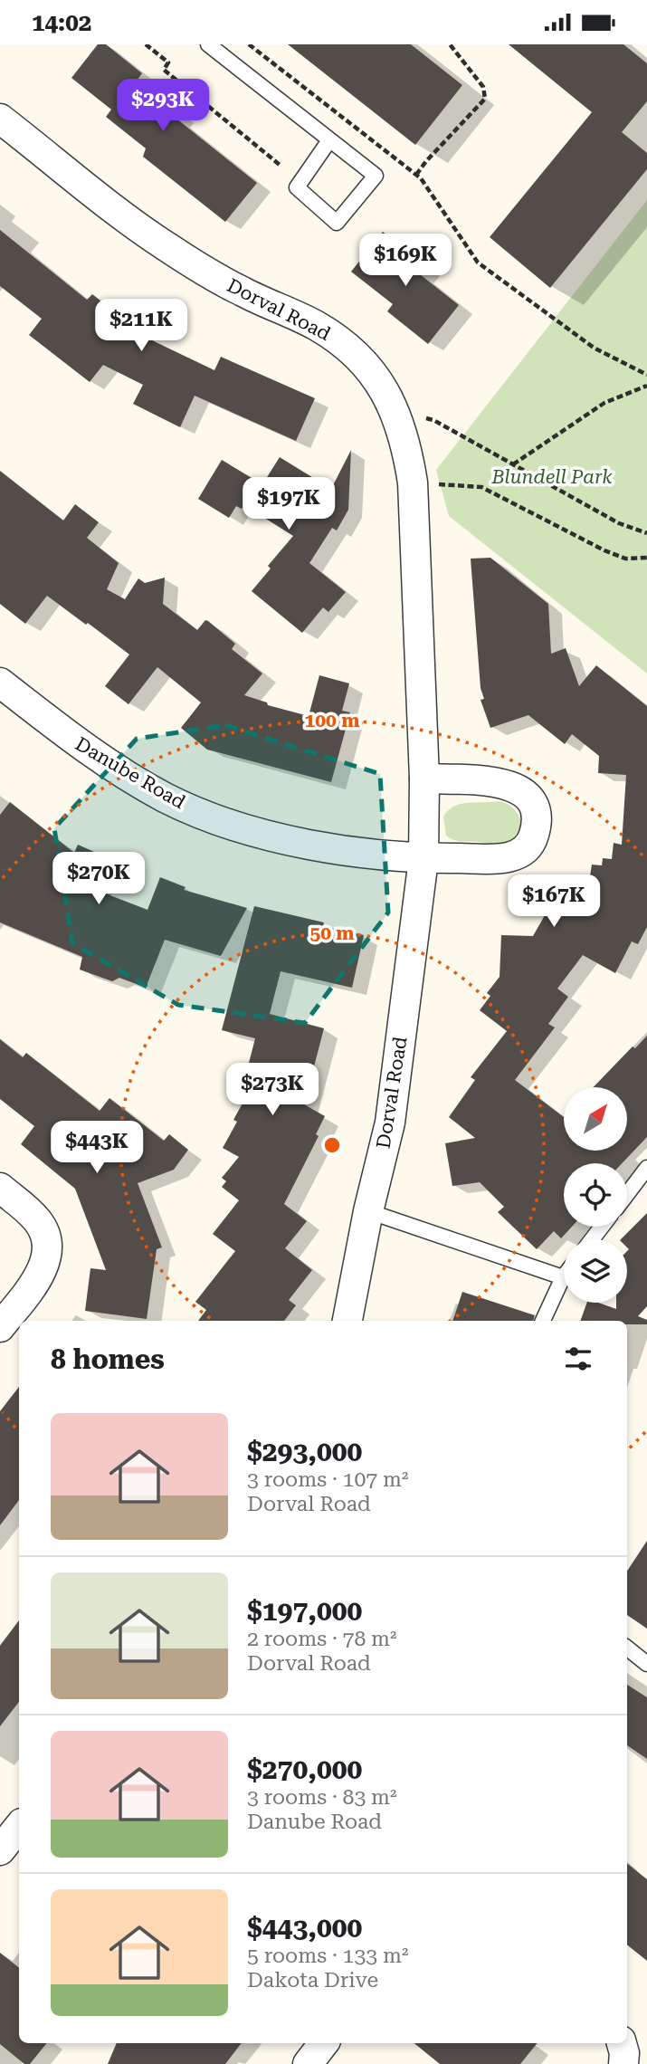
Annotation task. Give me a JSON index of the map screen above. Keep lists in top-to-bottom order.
{
  "streets": {
    "street": ["Dorval Road", "Danube Road"]
  },
  "crossings": [
    ["Dorval Road", "Danube Road"]
  ],
  "parks": ["Blundell Park"],
  "north": "top right",
  "page": {
    "status": "14:02",
    "price": [
      "$293K",
      "$169K",
      "$211K",
      "$197K",
      "$270K",
      "$167K",
      "$273K",
      "$443K"
    ],
    "heading": "8 homes",
    "list": [
      {
        "name": "$293,000",
        "note": "3 rooms · 107 m² · Dorval Road"
      },
      {
        "name": "$197,000",
        "note": "2 rooms · 78 m² · Dorval Road"
      },
      {
        "name": "$270,000",
        "note": "3 rooms · 83 m² · Danube Road"
      },
      {
        "name": "$443,000",
        "note": "5 rooms · 133 m² · Dakota Drive"
      }
    ]
  },
  "rings": ["100 m", "50 m"]
}
